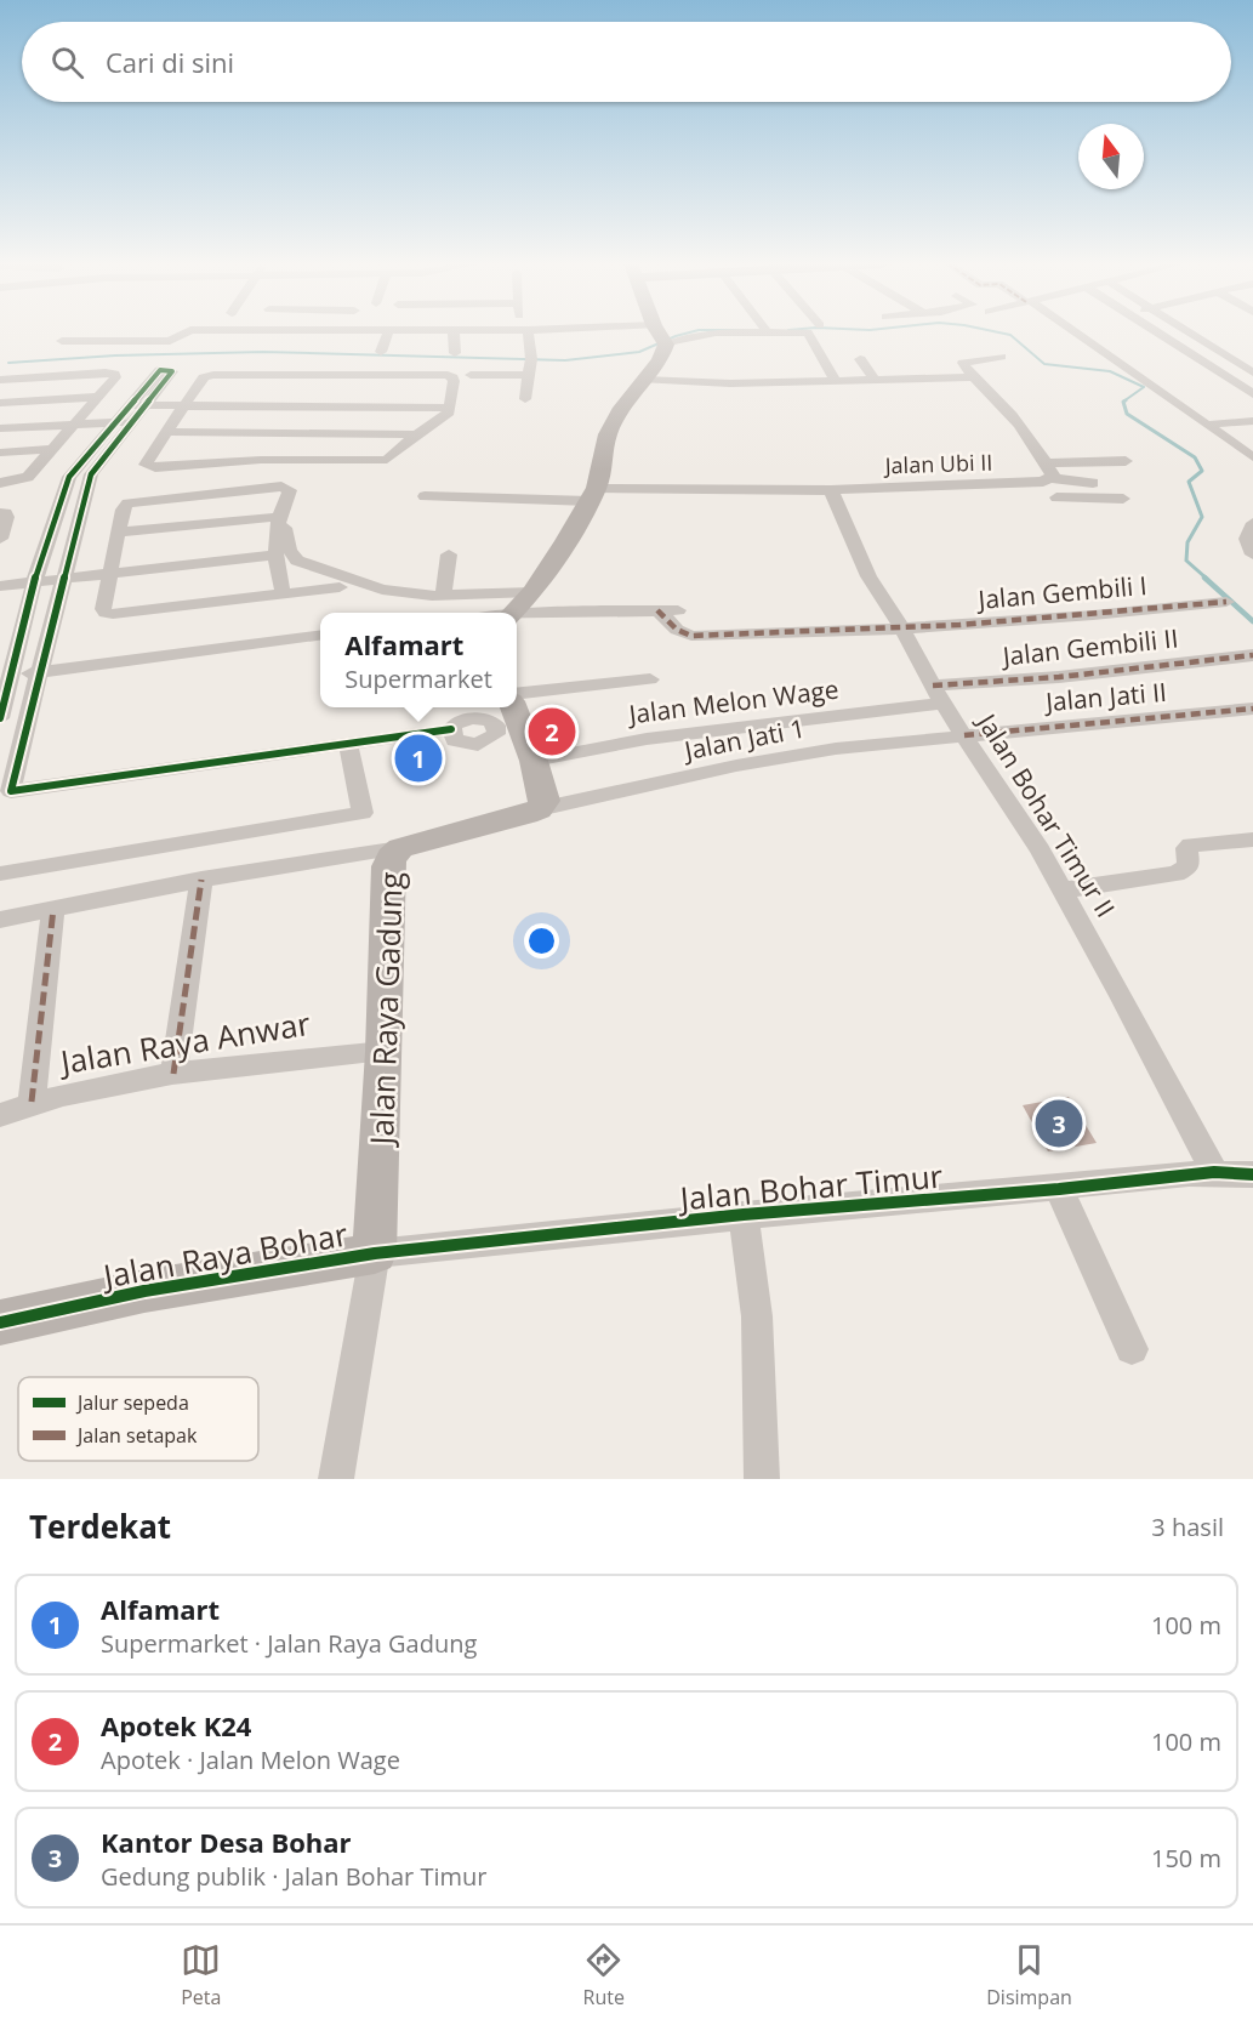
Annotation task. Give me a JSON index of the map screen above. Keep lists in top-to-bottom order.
{
  "streets": {
    "street": [
      "Jalan Ubi II",
      "Jalan Gembili I",
      "Jalan Gembili II",
      "Jalan Jati II",
      "Jalan Melon Wage",
      "Jalan Jati 1",
      "Jalan Bohar Timur II",
      "Jalan Raya Gadung",
      "Jalan Raya Anwar",
      "Jalan Bohar Timur",
      "Jalan Raya Bohar"
    ]
  },
  "crossings": [
    ["Jalan Ubi II", "Jalan Bohar Timur II"],
    ["Jalan Gembili I", "Jalan Bohar Timur II"],
    ["Jalan Gembili II", "Jalan Melon Wage"],
    ["Jalan Gembili II", "Jalan Bohar Timur II"],
    ["Jalan Jati II", "Jalan Jati 1"],
    ["Jalan Jati II", "Jalan Bohar Timur II"],
    ["Jalan Melon Wage", "Jalan Bohar Timur II"],
    ["Jalan Jati 1", "Jalan Bohar Timur II"],
    ["Jalan Jati 1", "Jalan Raya Gadung"],
    ["Jalan Bohar Timur II", "Jalan Bohar Timur"],
    ["Jalan Raya Gadung", "Jalan Raya Anwar"],
    ["Jalan Raya Gadung", "Jalan Bohar Timur"],
    ["Jalan Raya Gadung", "Jalan Raya Bohar"],
    ["Jalan Bohar Timur", "Jalan Raya Bohar"]
  ],
  "legend": ["Jalur sepeda", "Jalan setapak"],
  "north": "top",
  "page": {
    "search": "Cari di sini",
    "popup": ["Alfamart", "Supermarket"],
    "pins": ["2", "1", "3"],
    "heading": ["Terdekat", "3 hasil"],
    "list": [
      {
        "mark": "1",
        "name": "Alfamart",
        "note": "Supermarket · Jalan Raya Gadung",
        "value": "100 m"
      },
      {
        "mark": "2",
        "name": "Apotek K24",
        "note": "Apotek · Jalan Melon Wage",
        "value": "100 m"
      },
      {
        "mark": "3",
        "name": "Kantor Desa Bohar",
        "note": "Gedung publik · Jalan Bohar Timur",
        "value": "150 m"
      }
    ],
    "nav": ["Peta", "Rute", "Disimpan"]
  }
}
